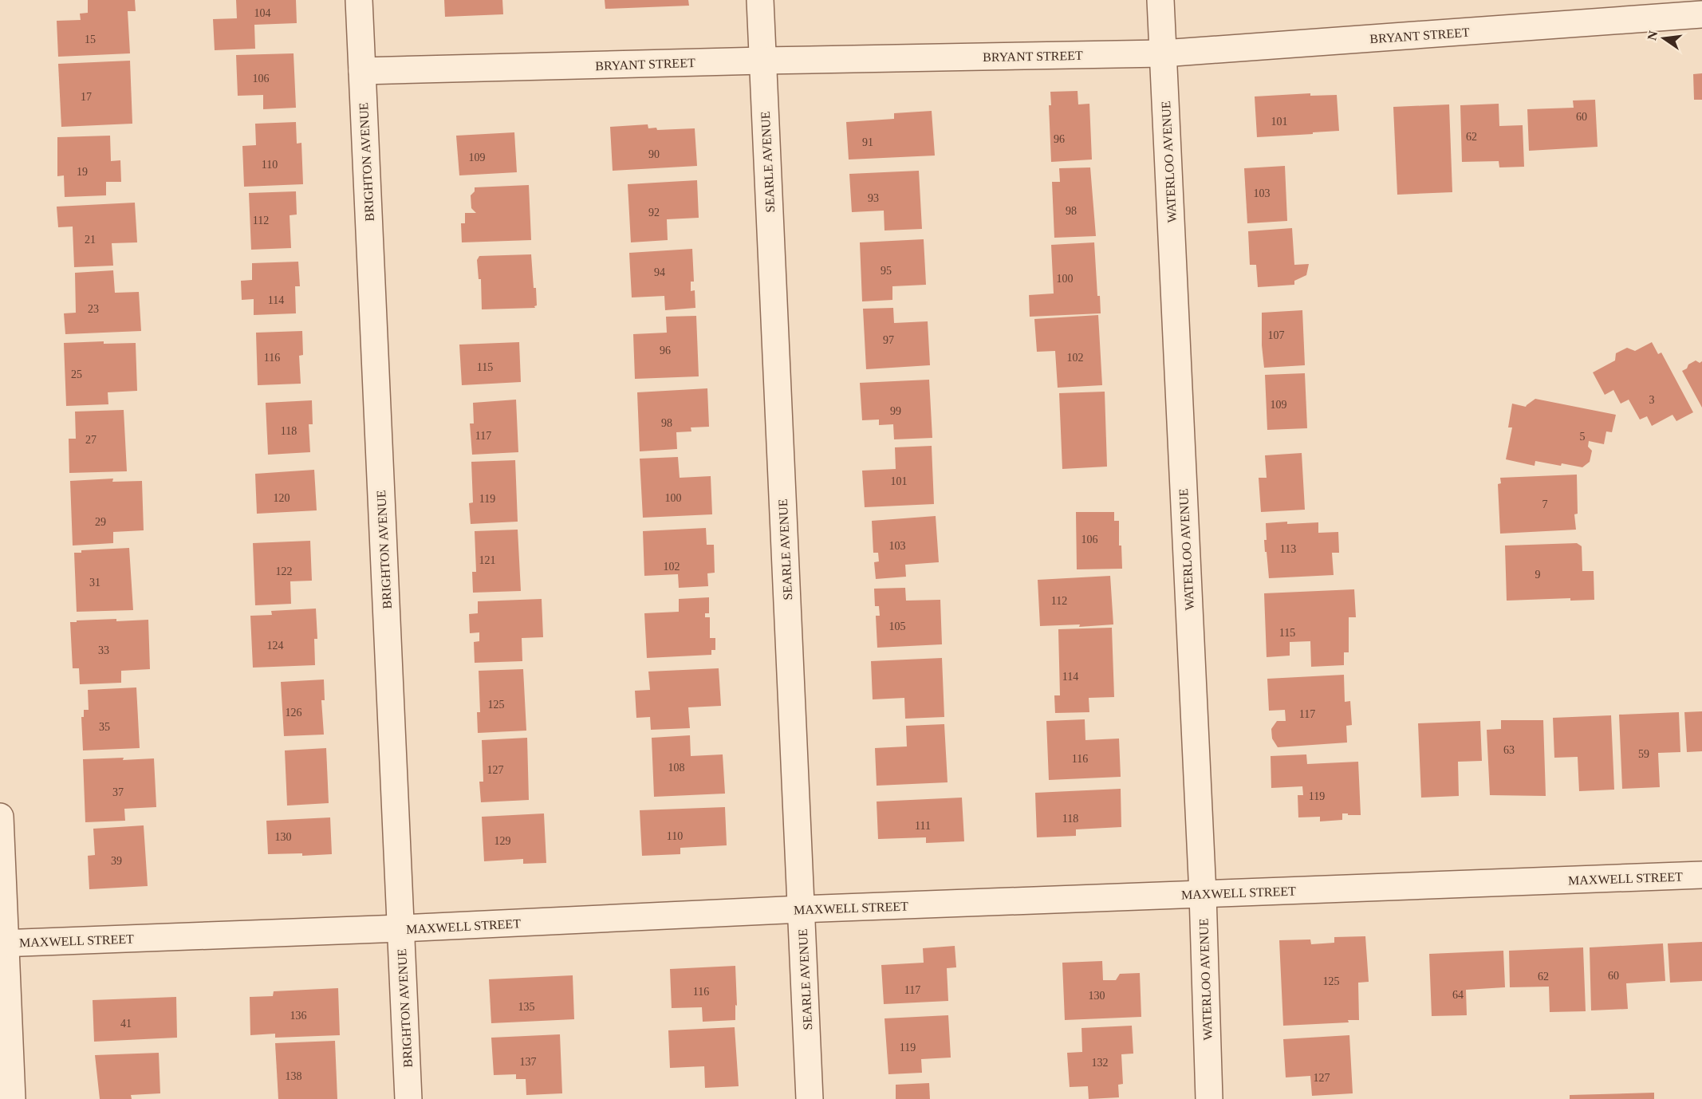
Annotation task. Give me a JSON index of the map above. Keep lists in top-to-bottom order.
{
  "streets": {
    "street": [
      "BRYANT STREET",
      "BRIGHTON AVENUE",
      "SEARLE AVENUE",
      "WATERLOO AVENUE",
      "MAXWELL STREET"
    ]
  },
  "crossings": [
    ["BRYANT STREET", "BRIGHTON AVENUE"],
    ["BRYANT STREET", "SEARLE AVENUE"],
    ["BRYANT STREET", "WATERLOO AVENUE"],
    ["BRIGHTON AVENUE", "MAXWELL STREET"],
    ["SEARLE AVENUE", "MAXWELL STREET"],
    ["WATERLOO AVENUE", "MAXWELL STREET"]
  ],
  "house_numbers": [
    "104",
    "15",
    "106",
    "17",
    "60",
    "101",
    "62",
    "96",
    "91",
    "90",
    "109",
    "110",
    "19",
    "103",
    "93",
    "98",
    "92",
    "112",
    "21",
    "95",
    "94",
    "100",
    "114",
    "23",
    "107",
    "97",
    "96",
    "116",
    "102",
    "115",
    "25",
    "3",
    "109",
    "99",
    "98",
    "118",
    "117",
    "5",
    "27",
    "101",
    "120",
    "100",
    "119",
    "7",
    "29",
    "106",
    "103",
    "113",
    "121",
    "102",
    "122",
    "9",
    "31",
    "112",
    "105",
    "115",
    "124",
    "33",
    "114",
    "125",
    "126",
    "117",
    "35",
    "63",
    "59",
    "116",
    "108",
    "127",
    "37",
    "119",
    "118",
    "111",
    "110",
    "130",
    "129",
    "39",
    "60",
    "62",
    "125",
    "117",
    "116",
    "64",
    "130",
    "135",
    "136",
    "41",
    "119",
    "137",
    "132",
    "138",
    "127"
  ],
  "north": "left"
}
